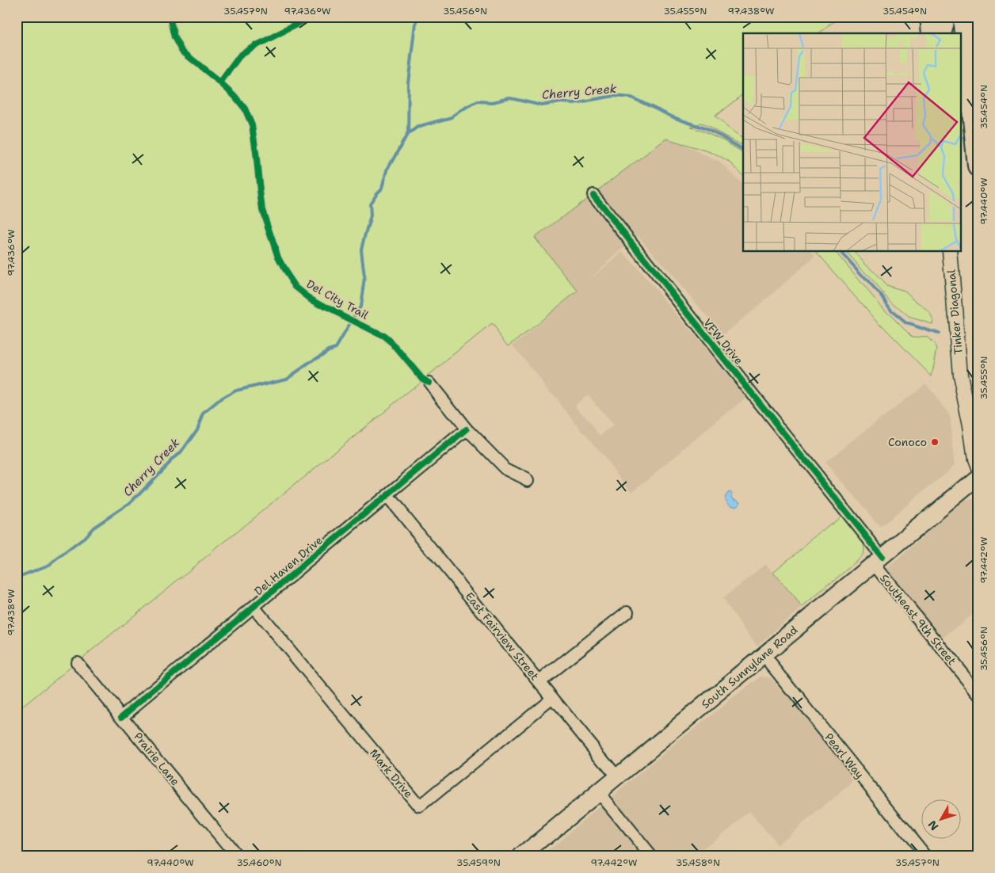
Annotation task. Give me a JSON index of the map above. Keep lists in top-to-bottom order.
{
  "streets": {
    "main road": ["South Sunnylane Road"],
    "street": [
      "Tinker Diagonal",
      "VFW Drive",
      "Del Haven Drive",
      "Southeast 9th Street",
      "East Fairview Street",
      "Pearl Way",
      "Prairie Lane",
      "Mark Drive"
    ],
    "cycle path": ["Del City Trail"]
  },
  "crossings": [
    ["VFW Drive", "Southeast 9th Street"],
    ["VFW Drive", "South Sunnylane Road"],
    ["Del Haven Drive", "East Fairview Street"],
    ["Del Haven Drive", "Prairie Lane"],
    ["Del Haven Drive", "Mark Drive"],
    ["Southeast 9th Street", "South Sunnylane Road"],
    ["East Fairview Street", "South Sunnylane Road"],
    ["East Fairview Street", "Mark Drive"],
    ["South Sunnylane Road", "Pearl Way"]
  ],
  "water": ["Cherry Creek"],
  "places": ["Conoco"],
  "north": "bottom left",
  "coordinates": [
    "35.457°N",
    "97.436°W",
    "35.456°N",
    "35.455°N",
    "97.438°W",
    "35.454°N",
    "97.440°W",
    "97.442°W",
    "35.460°N",
    "35.459°N",
    "35.458°N"
  ]
}
